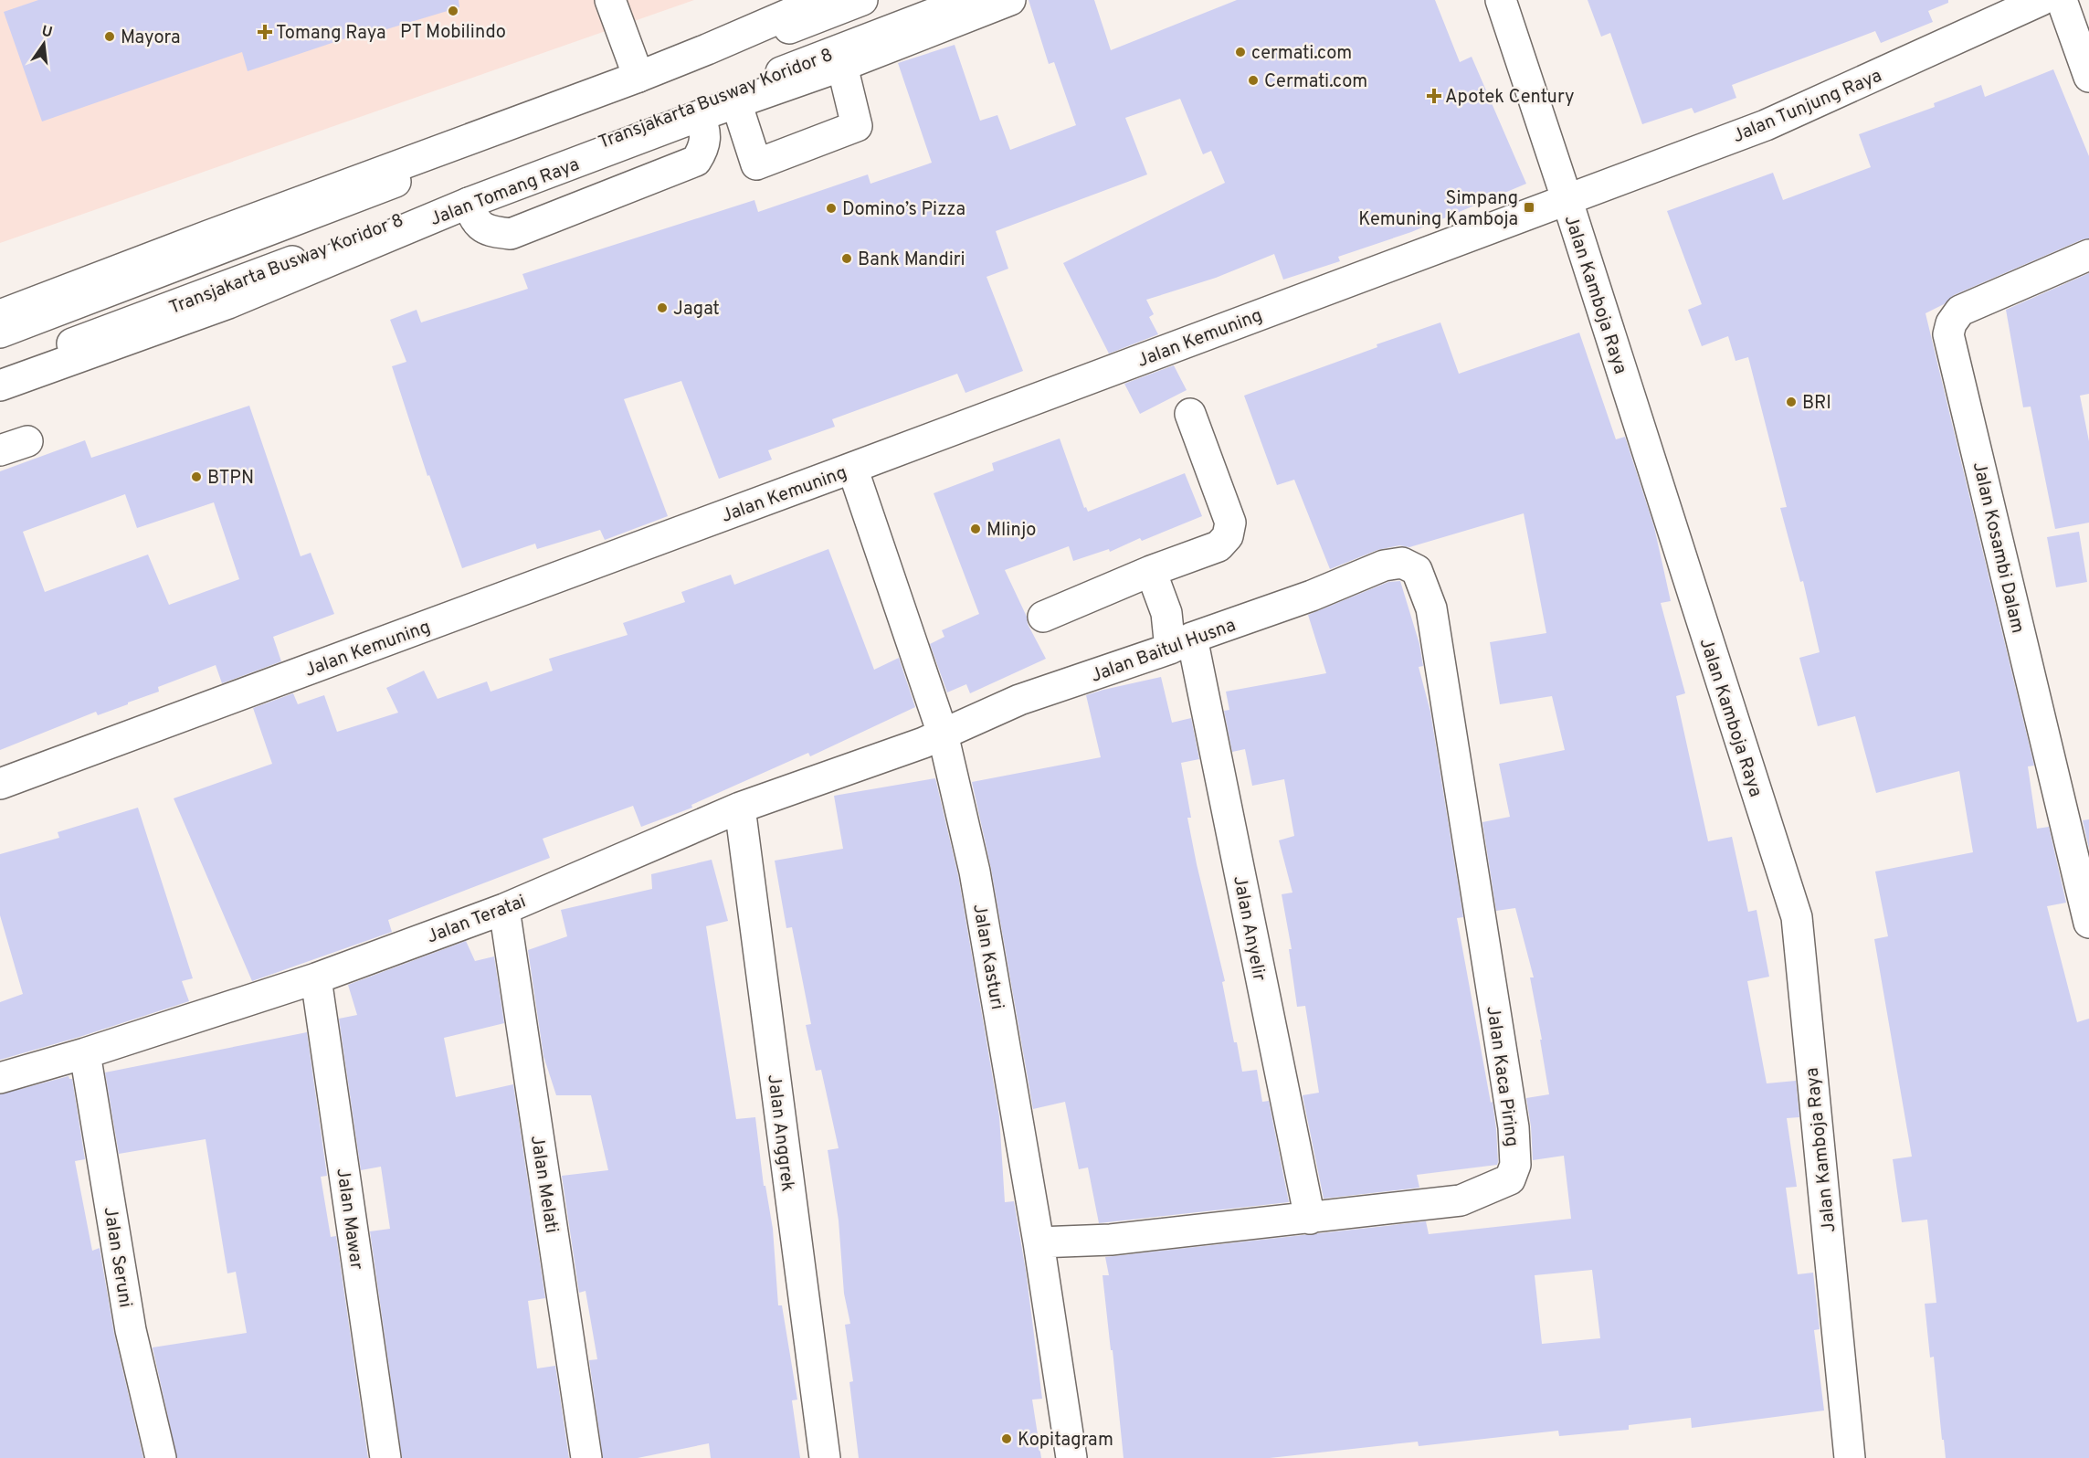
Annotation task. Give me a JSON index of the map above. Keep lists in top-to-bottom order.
{
  "streets": {
    "street": [
      "Transjakarta Busway Koridor 8",
      "Jalan Tunjung Raya",
      "Jalan Tomang Raya",
      "Jalan Kamboja Raya",
      "Jalan Kemuning",
      "Jalan Kosambi Dalam",
      "Jalan Baitul Husna",
      "Jalan Teratai",
      "Jalan Anyelir",
      "Jalan Kasturi",
      "Jalan Kaca Piring",
      "Jalan Anggrek",
      "Jalan Melati",
      "Jalan Mawar",
      "Jalan Seruni"
    ]
  },
  "crossings": [
    ["Jalan Tunjung Raya", "Jalan Kamboja Raya"],
    ["Jalan Tunjung Raya", "Jalan Kemuning"],
    ["Jalan Kamboja Raya", "Jalan Kemuning"],
    ["Jalan Kemuning", "Jalan Kasturi"],
    ["Jalan Baitul Husna", "Jalan Teratai"],
    ["Jalan Baitul Husna", "Jalan Anyelir"],
    ["Jalan Baitul Husna", "Jalan Kasturi"],
    ["Jalan Baitul Husna", "Jalan Kaca Piring"],
    ["Jalan Teratai", "Jalan Kasturi"],
    ["Jalan Teratai", "Jalan Anggrek"],
    ["Jalan Teratai", "Jalan Melati"],
    ["Jalan Teratai", "Jalan Mawar"],
    ["Jalan Teratai", "Jalan Seruni"],
    ["Jalan Anyelir", "Jalan Kaca Piring"],
    ["Jalan Kasturi", "Jalan Kaca Piring"]
  ],
  "places": {
    "other": [
      "PT Mobilindo",
      "Mayora",
      "cermati.com",
      "Cermati.com",
      "Domino’s Pizza",
      "Bank Mandiri",
      "Jagat",
      "BRI",
      "BTPN",
      "Mlinjo",
      "Kopitagram"
    ],
    "health": ["Tomang Raya", "Apotek Century"],
    "transit": ["Simpang Kemuning Kamboja"]
  },
  "north": "top"
}
